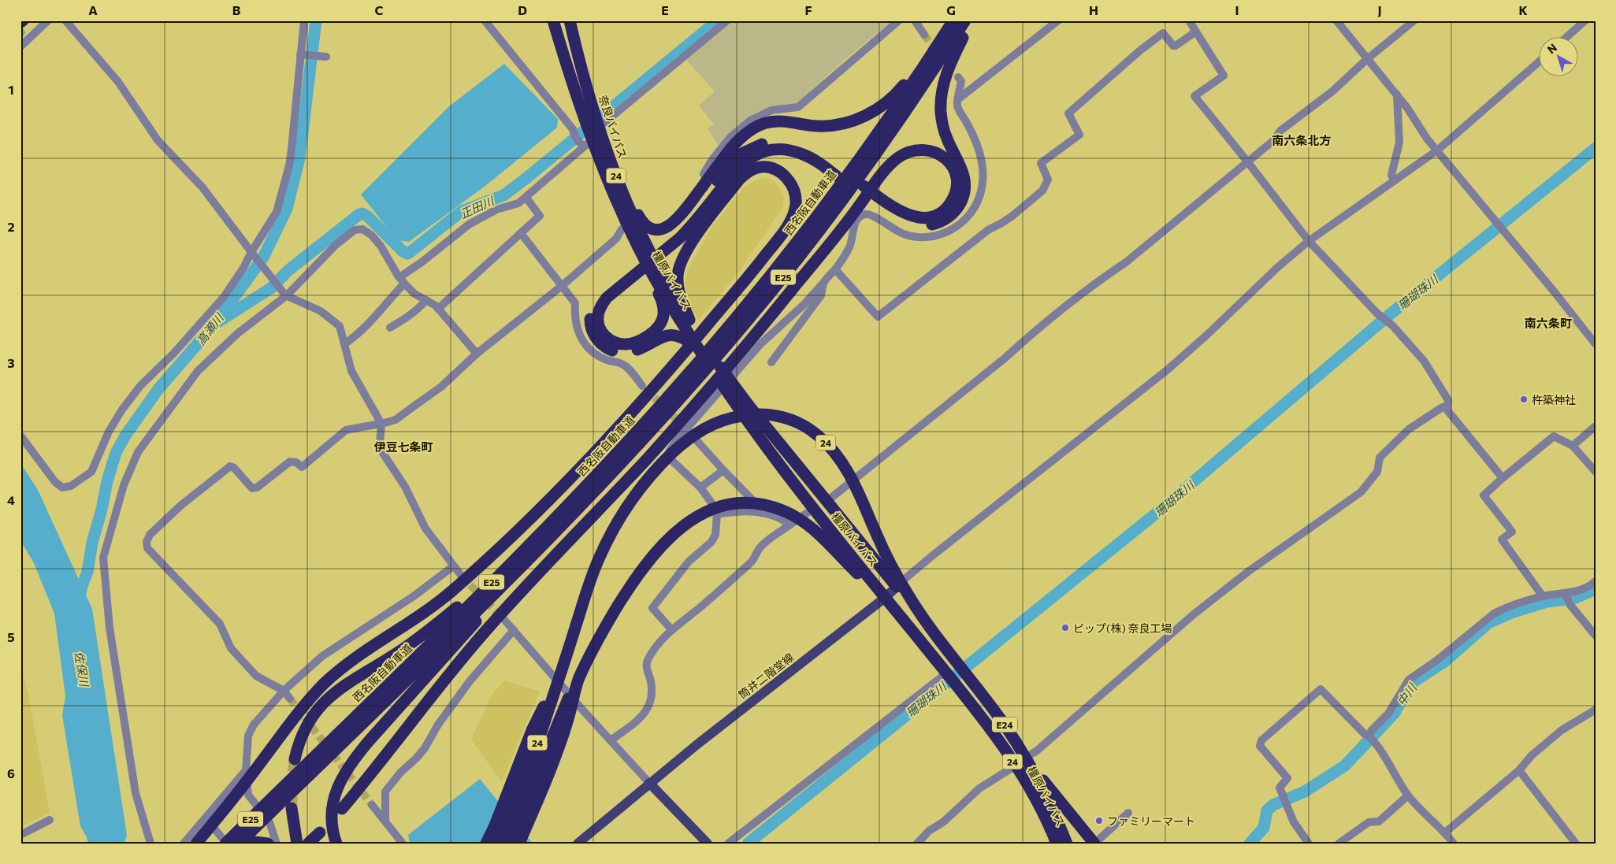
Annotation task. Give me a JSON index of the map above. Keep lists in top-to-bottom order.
{
  "streets": {
    "highway": [
      "奈良バイパス",
      "24",
      "西名阪自動車道",
      "E25",
      "橿原バイパス",
      "E24"
    ],
    "main road": ["筒井二階堂線"]
  },
  "crossings": [
    ["奈良バイパス", "橿原バイパス"],
    ["24", "橿原バイパス"],
    ["24", "E24"],
    ["橿原バイパス", "筒井二階堂線"]
  ],
  "districts": ["南六条北方", "南六条町", "伊豆七条町"],
  "water": [
    "正田川",
    "珊瑚珠川",
    "高瀬川",
    "佐保川",
    "中川"
  ],
  "places": ["杵築神社", "ピップ(株) 奈良工場", "ファミリーマート"],
  "north": "top left",
  "grid": {
    "columns": [
      "A",
      "B",
      "C",
      "D",
      "E",
      "F",
      "G",
      "H",
      "I",
      "J",
      "K"
    ],
    "rows": [
      "1",
      "2",
      "3",
      "4",
      "5",
      "6"
    ]
  }
}
